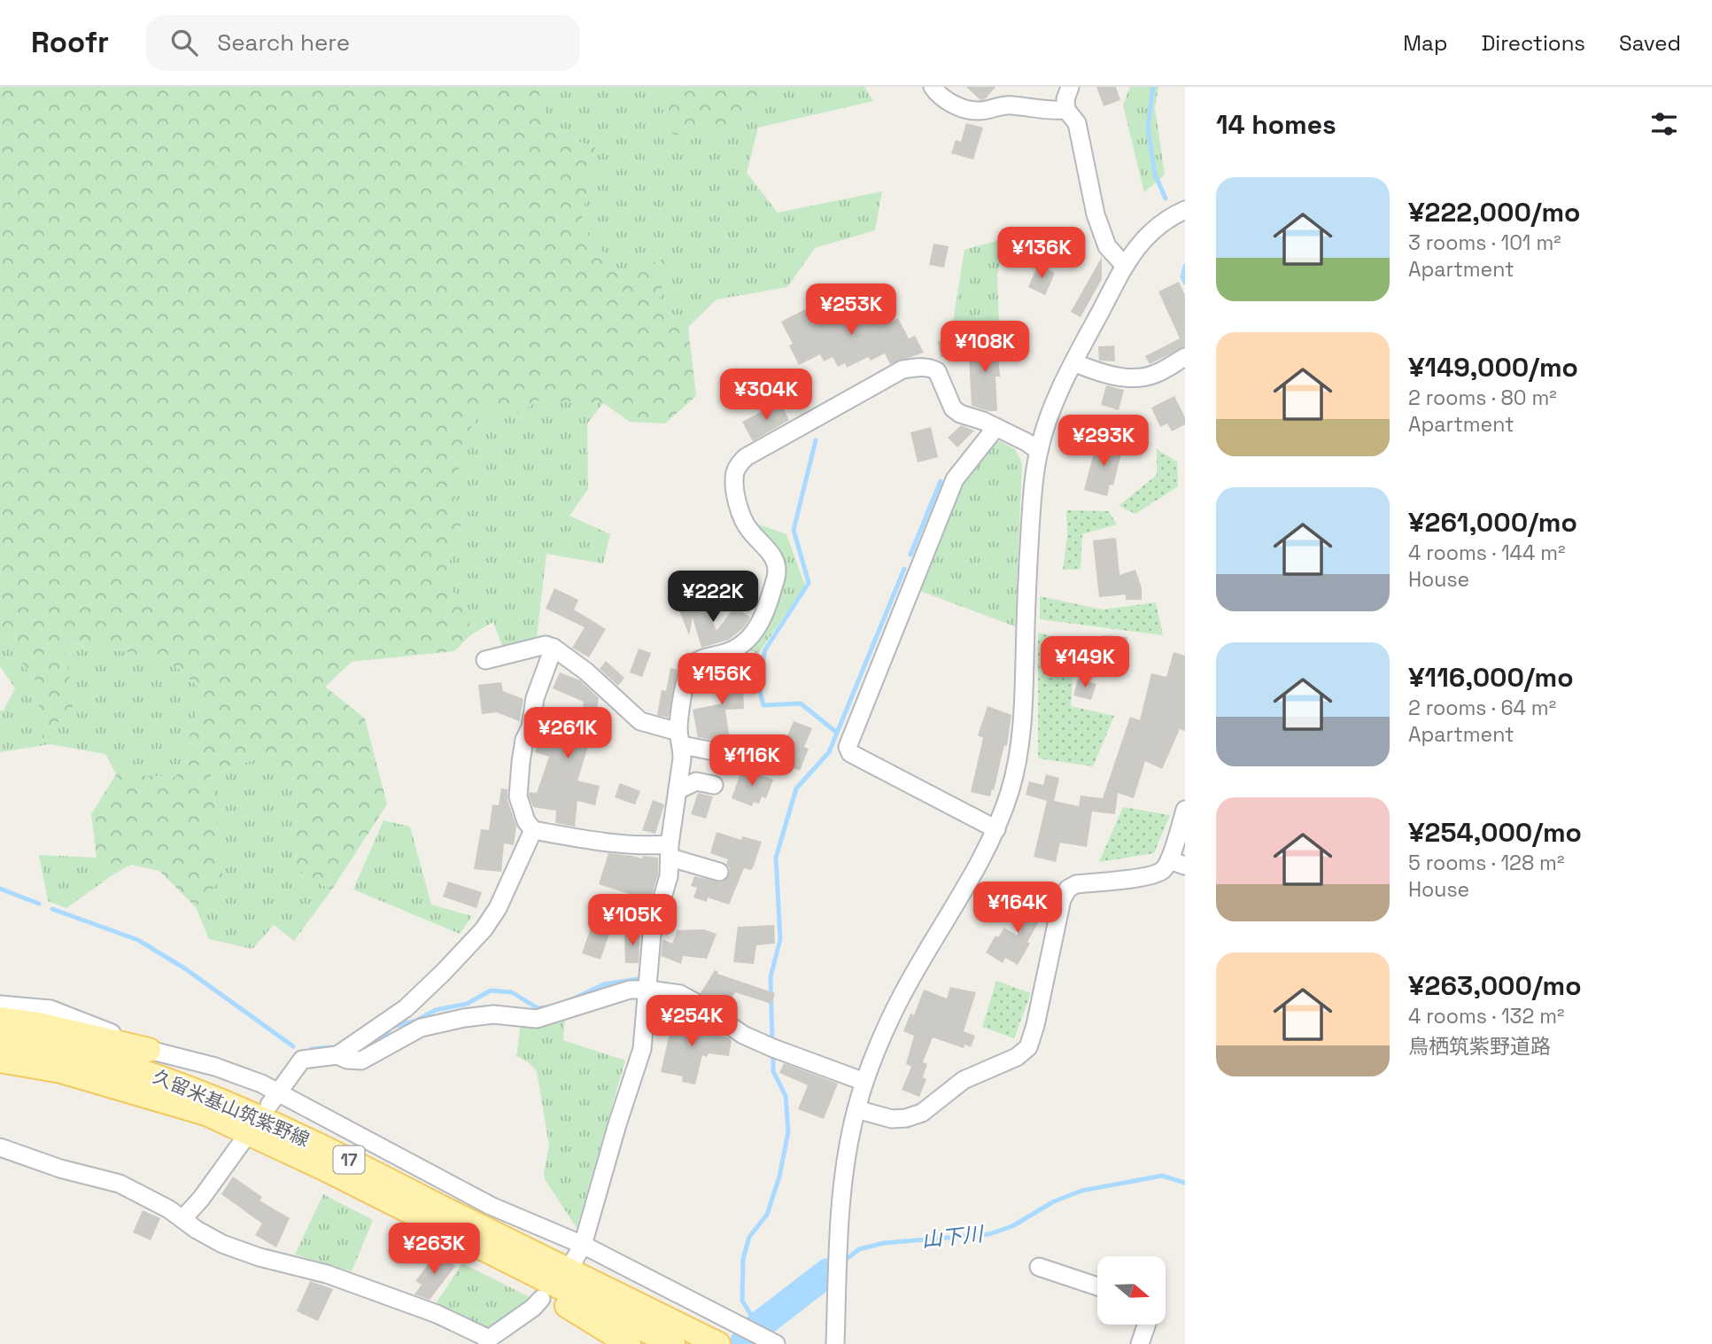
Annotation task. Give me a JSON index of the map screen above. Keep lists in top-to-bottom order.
{
  "streets": {
    "main road": ["久留米基山筑紫野線", "17"]
  },
  "crossings": [
    ["久留米基山筑紫野線", "17"]
  ],
  "water": ["山下川"],
  "north": "right",
  "page": {
    "header": "Roofr",
    "search": "Search here",
    "nav": ["Map", "Directions", "Saved"],
    "heading": "14 homes",
    "list": [
      {
        "name": "¥222,000/mo",
        "note": "3 rooms · 101 m² · Apartment"
      },
      {
        "name": "¥149,000/mo",
        "note": "2 rooms · 80 m² · Apartment"
      },
      {
        "name": "¥261,000/mo",
        "note": "4 rooms · 144 m² · House"
      },
      {
        "name": "¥116,000/mo",
        "note": "2 rooms · 64 m² · Apartment"
      },
      {
        "name": "¥254,000/mo",
        "note": "5 rooms · 128 m² · House"
      },
      {
        "name": "¥263,000/mo",
        "note": "4 rooms · 132 m² · 鳥栖筑紫野道路"
      }
    ],
    "price": [
      "¥136K",
      "¥253K",
      "¥108K",
      "¥304K",
      "¥293K",
      "¥222K",
      "¥149K",
      "¥156K",
      "¥261K",
      "¥116K",
      "¥164K",
      "¥105K",
      "¥254K",
      "¥263K"
    ]
  }
}
